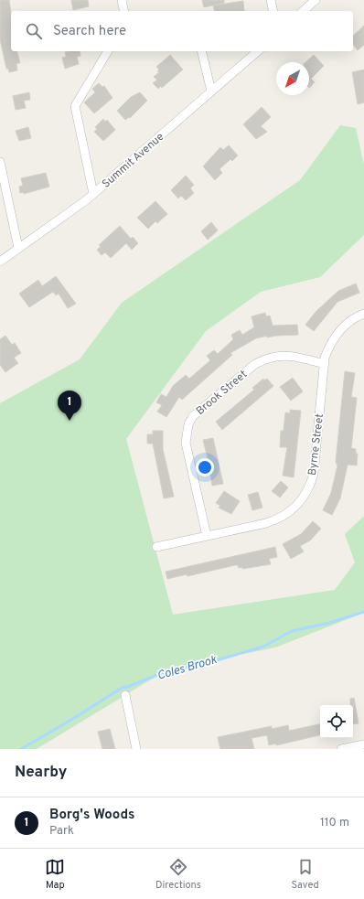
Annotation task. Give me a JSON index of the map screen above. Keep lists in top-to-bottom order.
{
  "streets": {
    "street": ["Summit Avenue", "Brook Street", "Byrne Street"]
  },
  "crossings": [
    ["Brook Street", "Byrne Street"]
  ],
  "water": ["Coles Brook"],
  "north": "bottom left",
  "page": {
    "search": "Search here",
    "pins": "1",
    "heading": "Nearby",
    "list": [
      {
        "mark": "1",
        "name": "Borg's Woods",
        "note": "Park",
        "value": "110 m"
      }
    ],
    "nav": ["Map", "Directions", "Saved"]
  }
}
